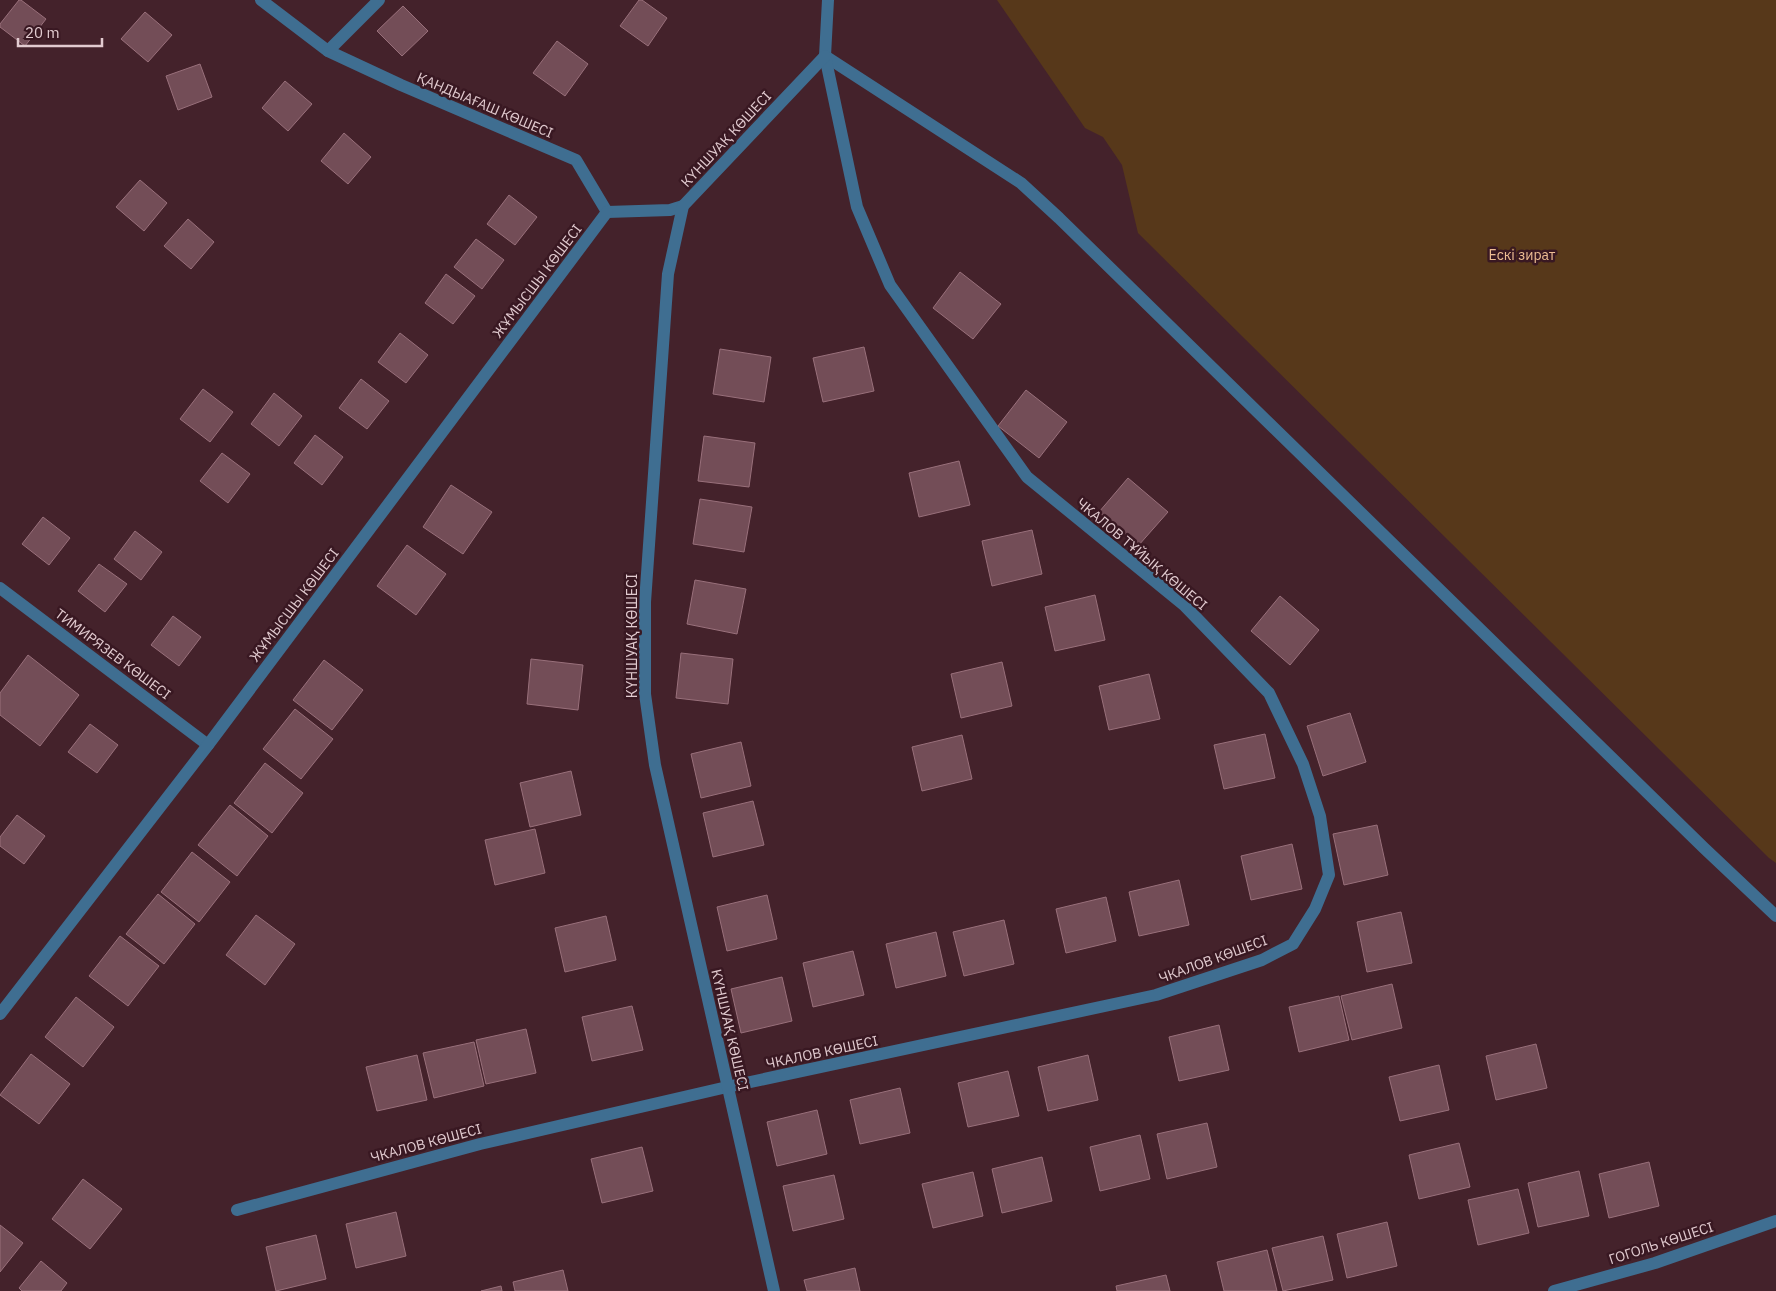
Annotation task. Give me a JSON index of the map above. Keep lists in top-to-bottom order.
{
  "streets": {
    "street": [
      "ҚАНДЫАҒАШ КӨШЕСІ",
      "КҮНШУАҚ КӨШЕСІ",
      "ЖҰМЫСШЫ КӨШЕСІ",
      "ЧКАЛОВ ТҰЙЫҚ КӨШЕСІ",
      "ТИМИРЯЗЕВ КӨШЕСІ",
      "ЧКАЛОВ КӨШЕСІ",
      "ГОГОЛЬ КӨШЕСІ"
    ]
  },
  "crossings": [
    ["ҚАНДЫАҒАШ КӨШЕСІ", "ЖҰМЫСШЫ КӨШЕСІ"],
    ["КҮНШУАҚ КӨШЕСІ", "ЧКАЛОВ ТҰЙЫҚ КӨШЕСІ"],
    ["КҮНШУАҚ КӨШЕСІ", "ЧКАЛОВ КӨШЕСІ"],
    ["ЖҰМЫСШЫ КӨШЕСІ", "ТИМИРЯЗЕВ КӨШЕСІ"],
    ["ЧКАЛОВ ТҰЙЫҚ КӨШЕСІ", "ЧКАЛОВ КӨШЕСІ"]
  ],
  "parks": ["Ескі зират"],
  "scale_bar": "20 m"
}
